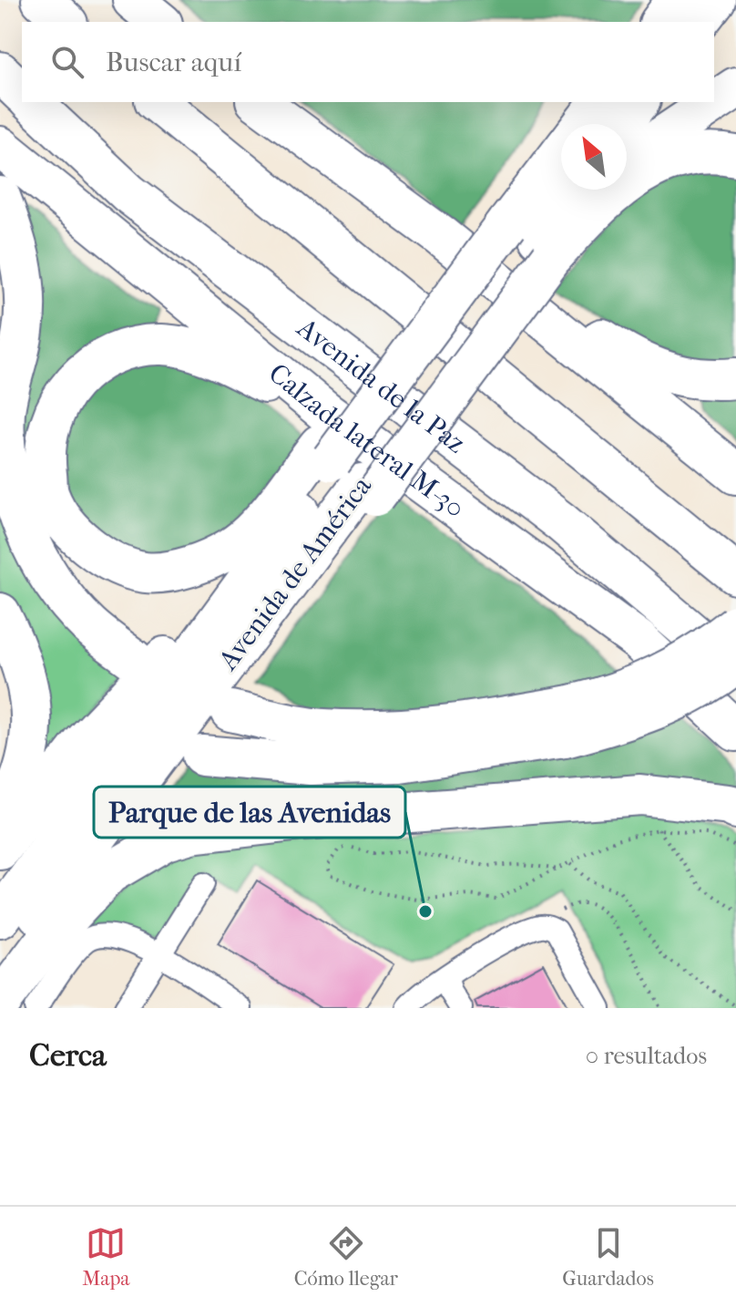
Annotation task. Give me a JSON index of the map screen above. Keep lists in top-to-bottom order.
{
  "streets": {
    "highway": ["Avenida de la Paz", "Calzada lateral M-30", "Avenida de América"]
  },
  "crossings": [
    ["Calzada lateral M-30", "Avenida de América"]
  ],
  "places": ["Parque de las Avenidas"],
  "north": "top left",
  "page": {
    "search": "Buscar aquí",
    "heading": ["Cerca", "0 resultados"],
    "nav": ["Mapa", "Cómo llegar", "Guardados"]
  }
}
